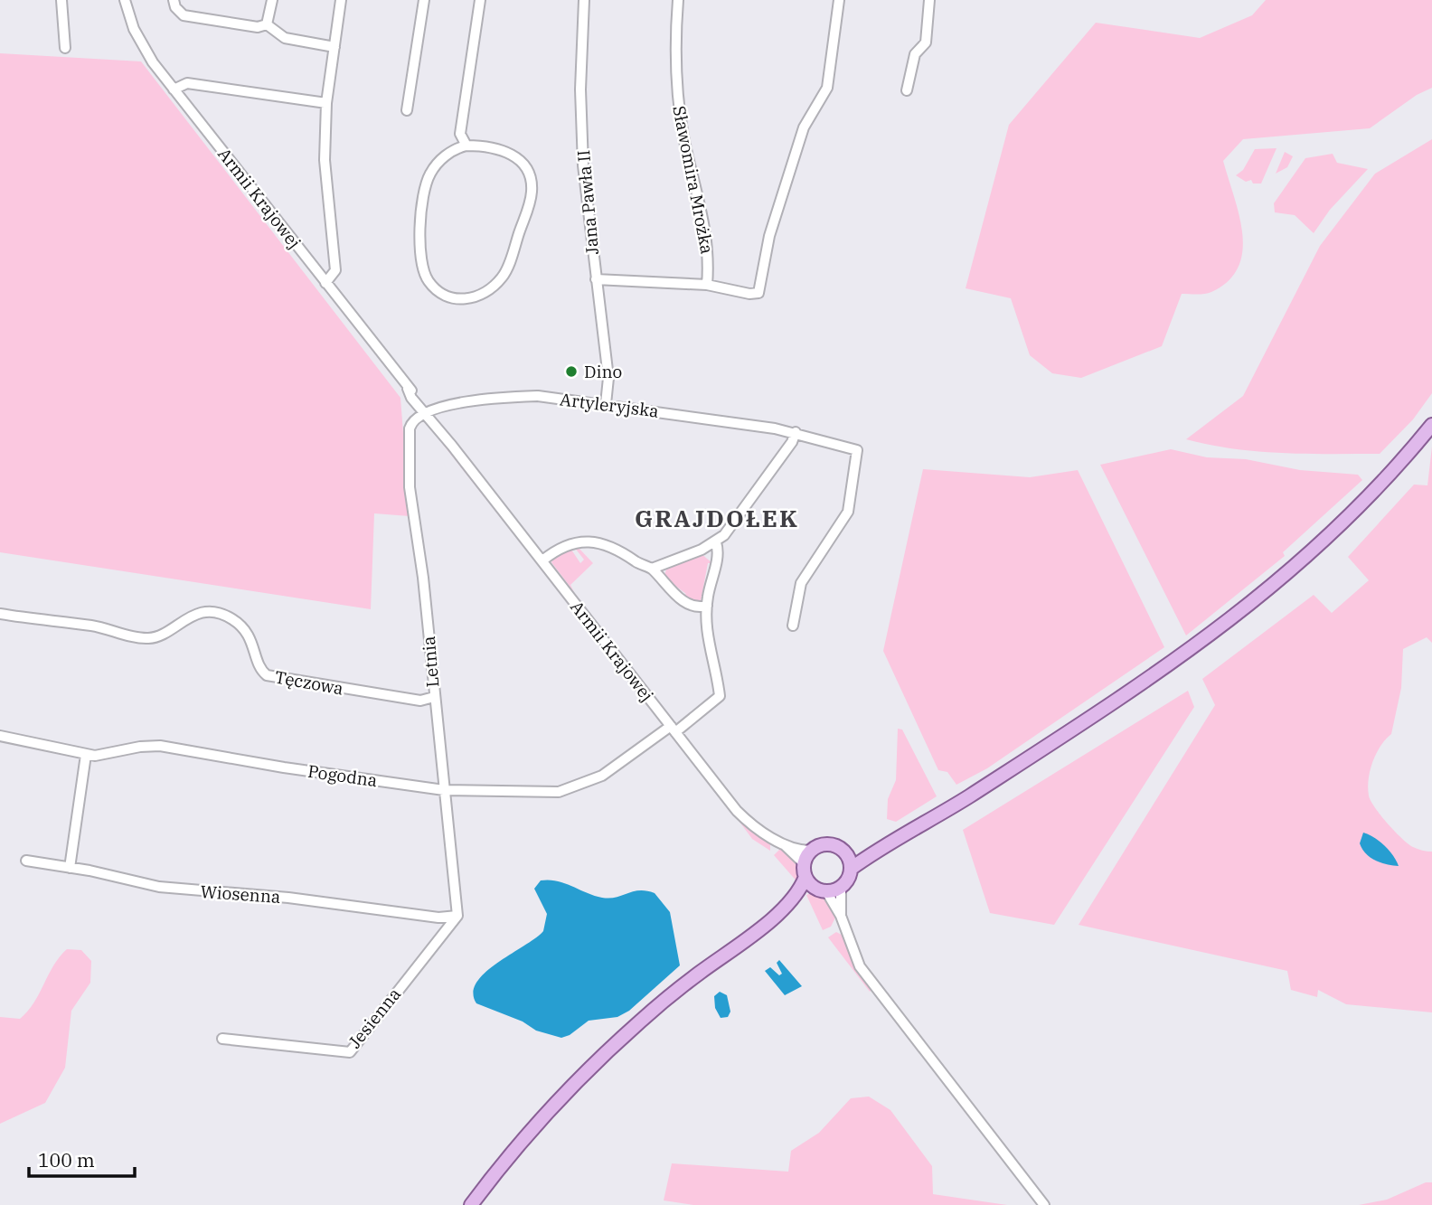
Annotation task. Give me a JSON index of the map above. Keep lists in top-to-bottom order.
{
  "streets": {
    "street": [
      "Sławomira Mrożka",
      "Armii Krajowej",
      "Jana Pawła II",
      "Artyleryjska",
      "Letnia",
      "Tęczowa",
      "Pogodna",
      "Wiosenna",
      "Jesienna"
    ]
  },
  "crossings": [
    ["Armii Krajowej", "Artyleryjska"],
    ["Armii Krajowej", "Letnia"],
    ["Armii Krajowej", "Pogodna"],
    ["Jana Pawła II", "Artyleryjska"],
    ["Artyleryjska", "Letnia"],
    ["Letnia", "Tęczowa"],
    ["Letnia", "Pogodna"],
    ["Letnia", "Wiosenna"],
    ["Letnia", "Jesienna"],
    ["Wiosenna", "Jesienna"]
  ],
  "districts": ["GRAJDOŁEK"],
  "places": ["Dino"],
  "scale_bar": "100 m"
}
